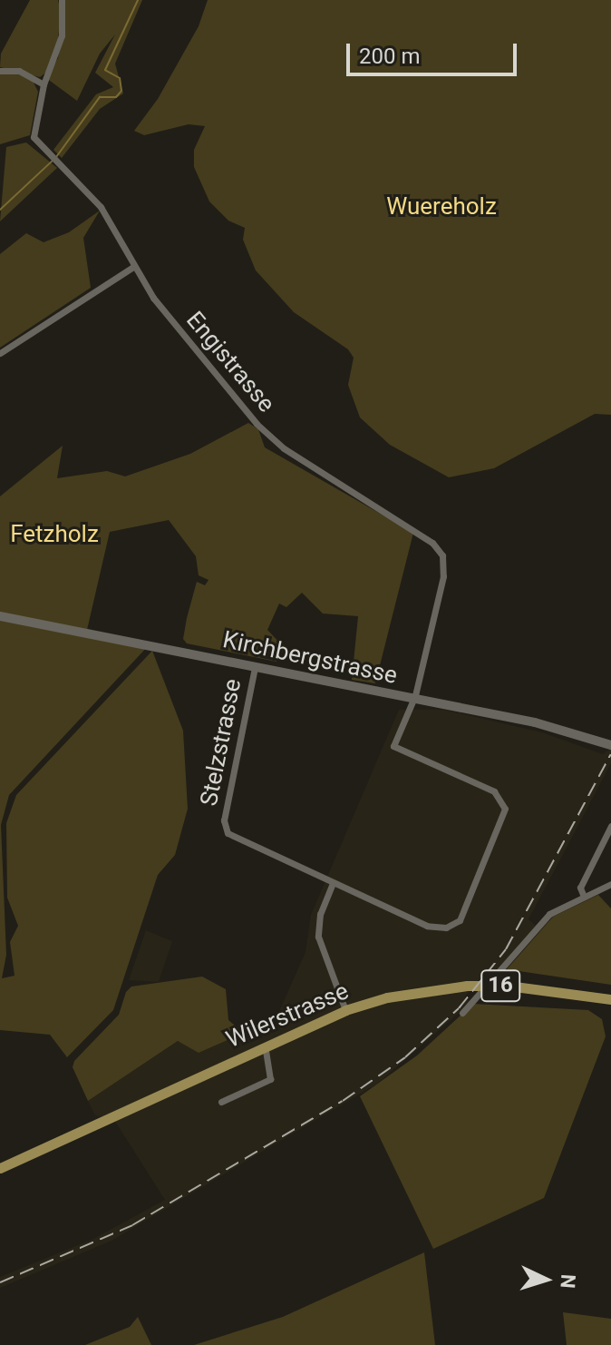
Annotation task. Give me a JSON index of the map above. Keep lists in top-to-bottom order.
{
  "streets": {
    "main road": ["Kirchbergstrasse", "16", "Wilerstrasse"],
    "street": ["Engistrasse", "Stelzstrasse"]
  },
  "crossings": [
    ["Engistrasse", "Kirchbergstrasse"],
    ["Engistrasse", "Stelzstrasse"],
    ["Kirchbergstrasse", "Stelzstrasse"]
  ],
  "parks": ["Wuereholz", "Fetzholz"],
  "scale_bar": "200 m",
  "north": "right"
}
